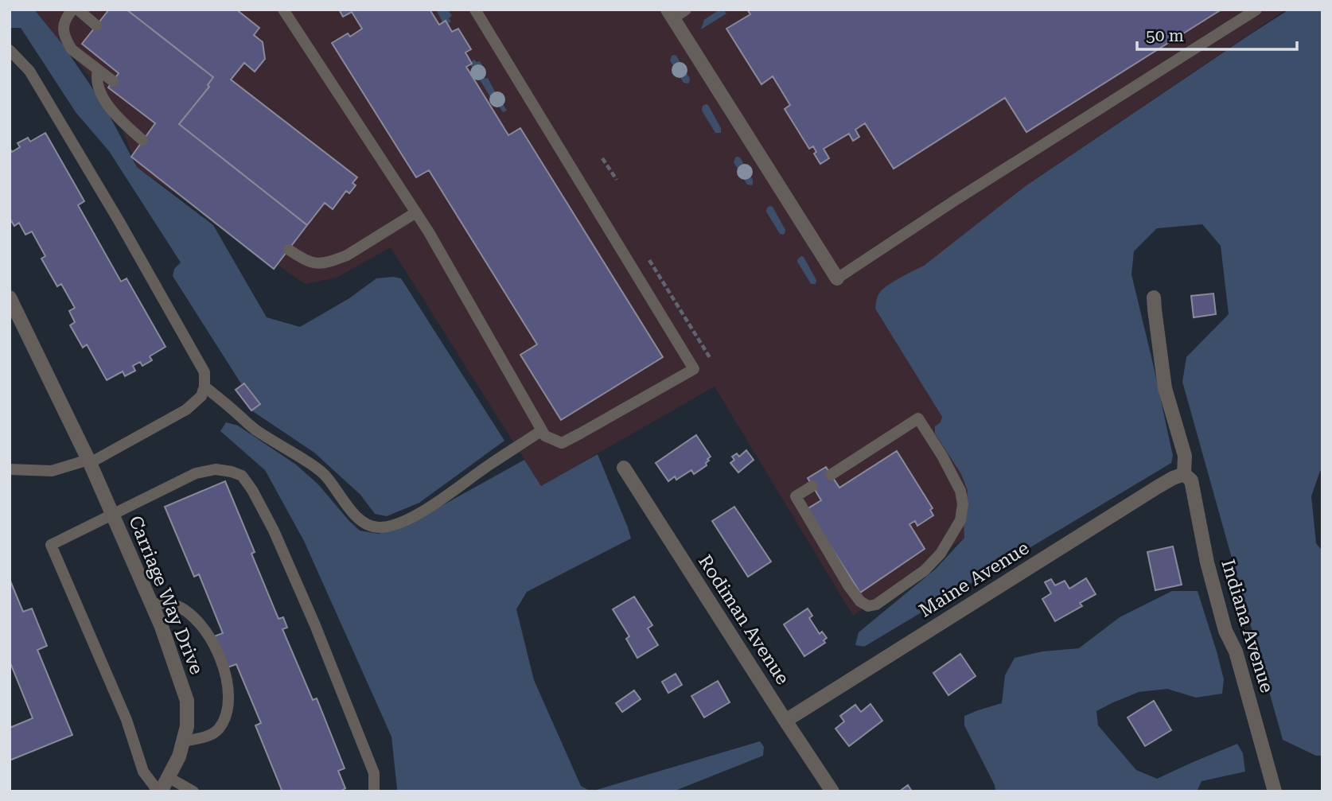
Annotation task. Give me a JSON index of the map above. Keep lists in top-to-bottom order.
{
  "streets": {
    "street": [
      "Maine Avenue",
      "Carriage Way Drive",
      "Rodiman Avenue",
      "Indiana Avenue"
    ]
  },
  "crossings": [
    ["Maine Avenue", "Rodiman Avenue"],
    ["Maine Avenue", "Indiana Avenue"]
  ],
  "scale_bar": "50 m"
}
